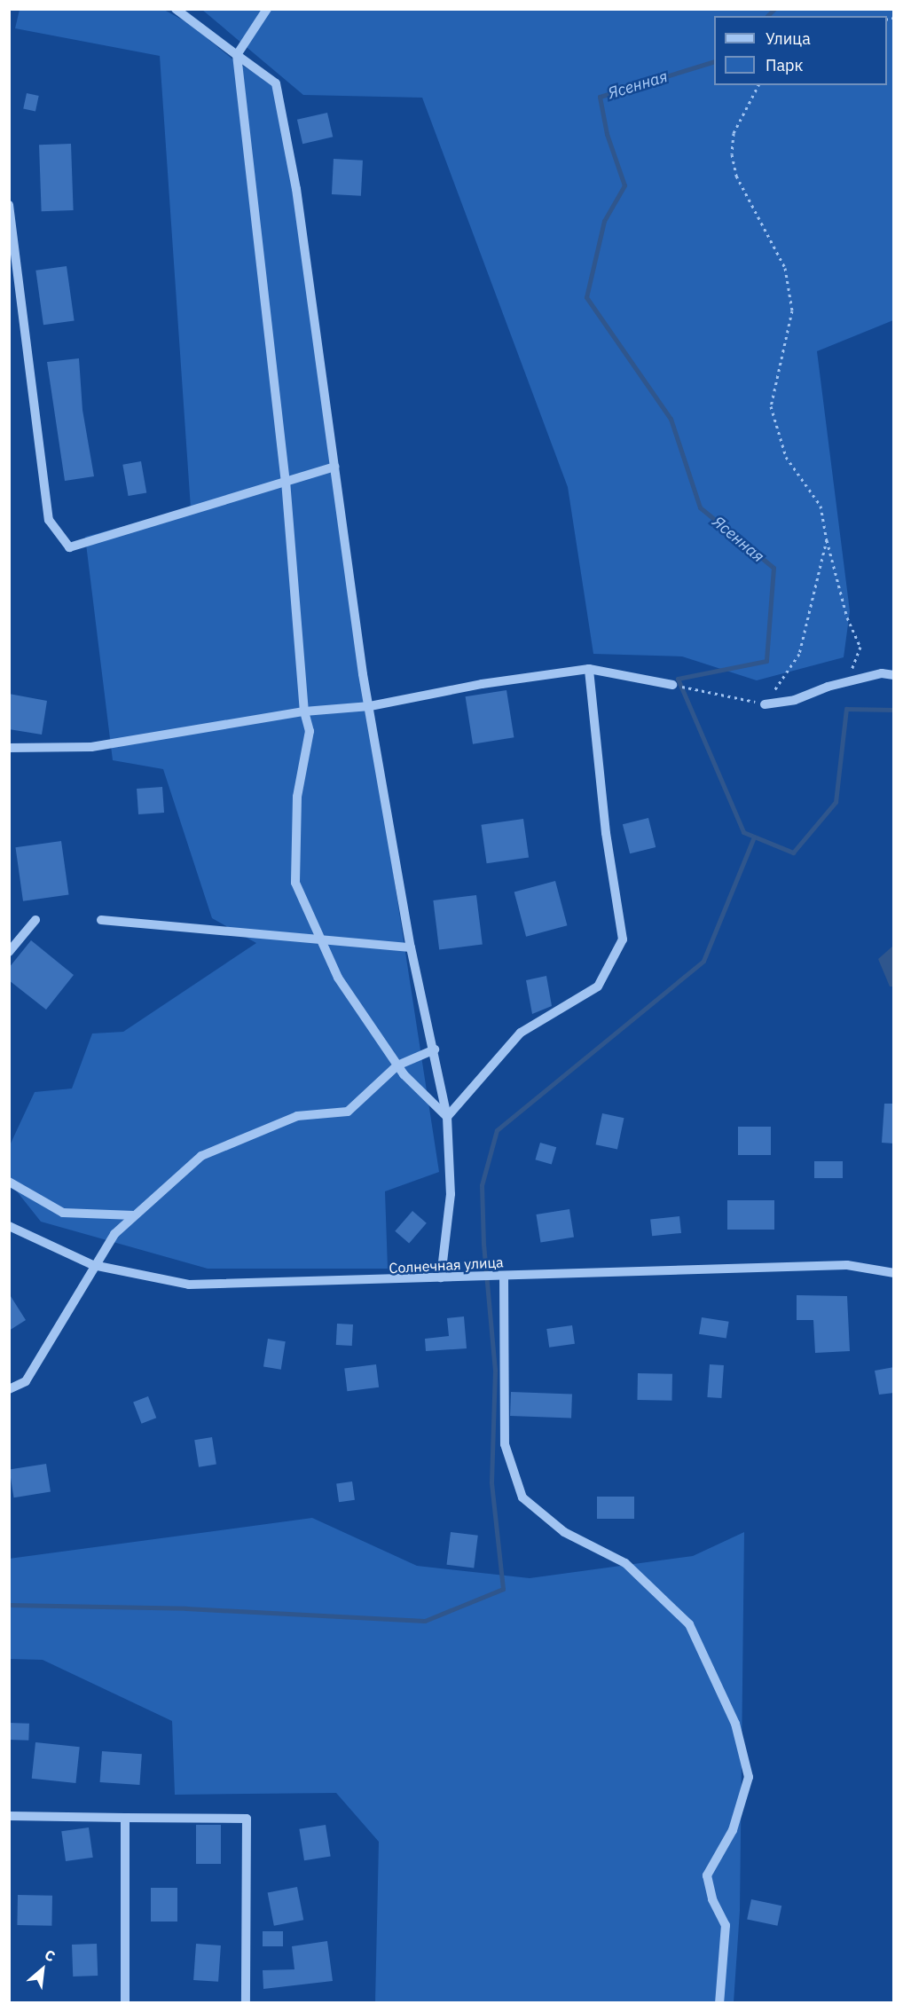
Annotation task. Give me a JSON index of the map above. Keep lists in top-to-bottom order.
{
  "streets": {
    "street": ["Солнечная улица"]
  },
  "water": ["Ясенная"],
  "legend": ["Улица", "Парк"],
  "north": "top right"
}
